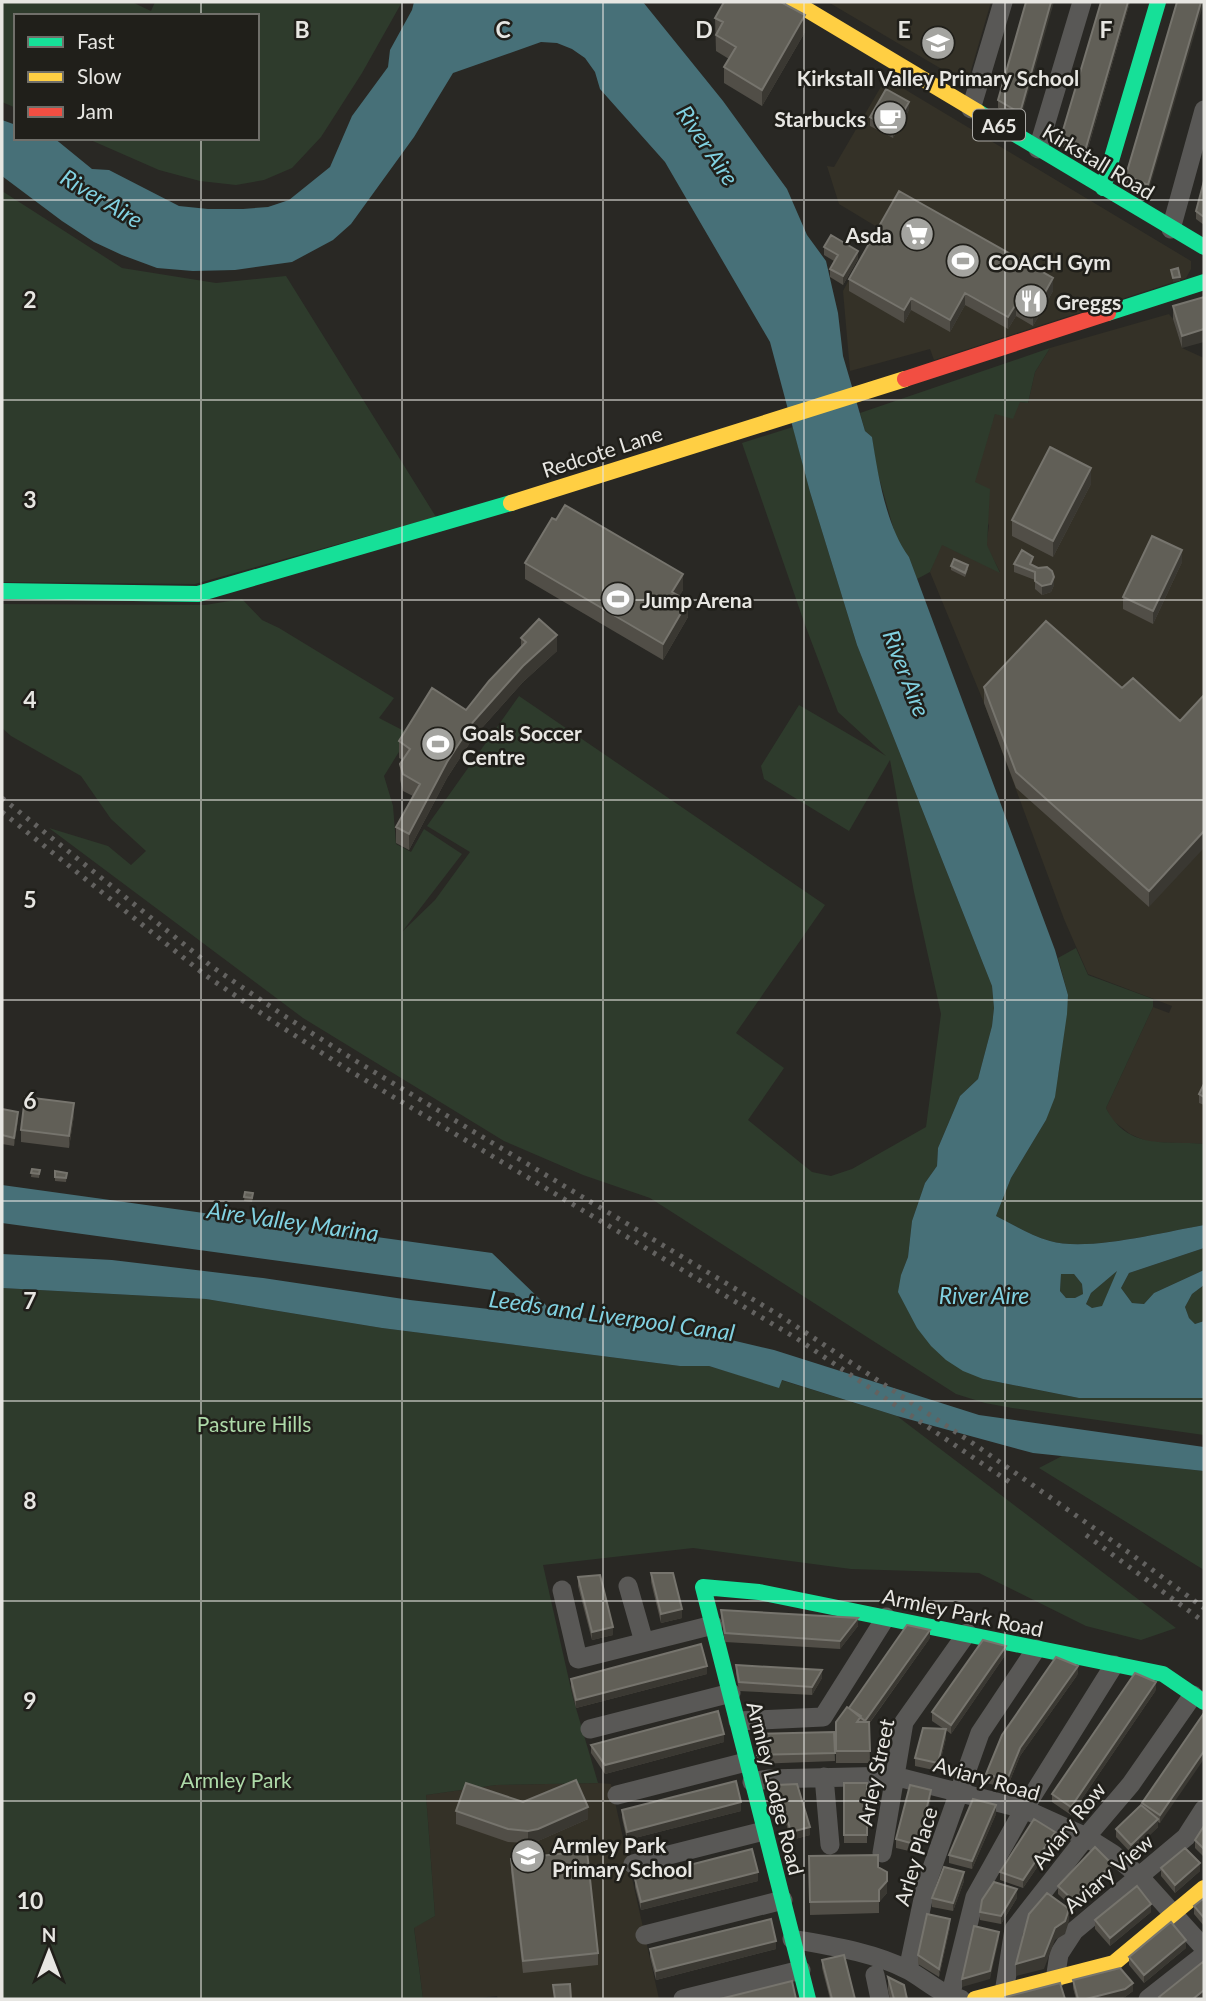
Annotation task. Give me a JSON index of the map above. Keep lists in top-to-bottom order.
{
  "streets": {
    "street": [
      "A65",
      "Kirkstall Road",
      "Redcote Lane",
      "Armley Park Road",
      "Arley Street",
      "Aviary Road",
      "Armley Lodge Road",
      "Aviary Row",
      "Arley Place",
      "Aviary View"
    ]
  },
  "crossings": [
    ["Armley Park Road", "Arley Street"],
    ["Armley Park Road", "Armley Lodge Road"],
    ["Armley Park Road", "Aviary Row"],
    ["Armley Park Road", "Arley Place"],
    ["Arley Street", "Aviary Road"],
    ["Aviary Road", "Armley Lodge Road"],
    ["Aviary Road", "Aviary Row"],
    ["Aviary Road", "Arley Place"],
    ["Aviary Road", "Aviary View"]
  ],
  "water": ["River Aire", "Aire Valley Marina", "Leeds and Liverpool Canal"],
  "parks": ["Pasture Hills", "Armley Park"],
  "places": {
    "school or university": ["Kirkstall Valley Primary School", "Armley Park Primary School"],
    "cafe": ["Starbucks"],
    "supermarket": ["Asda"],
    "sports": ["COACH Gym", "Jump Arena", "Goals Soccer Centre"],
    "restaurant": ["Greggs"]
  },
  "legend": ["Fast", "Slow", "Jam"],
  "north": "top",
  "grid": {
    "columns": [
      "B",
      "C",
      "D",
      "E",
      "F"
    ],
    "rows": [
      "2",
      "3",
      "4",
      "5",
      "6",
      "7",
      "8",
      "9",
      "10"
    ]
  }
}
